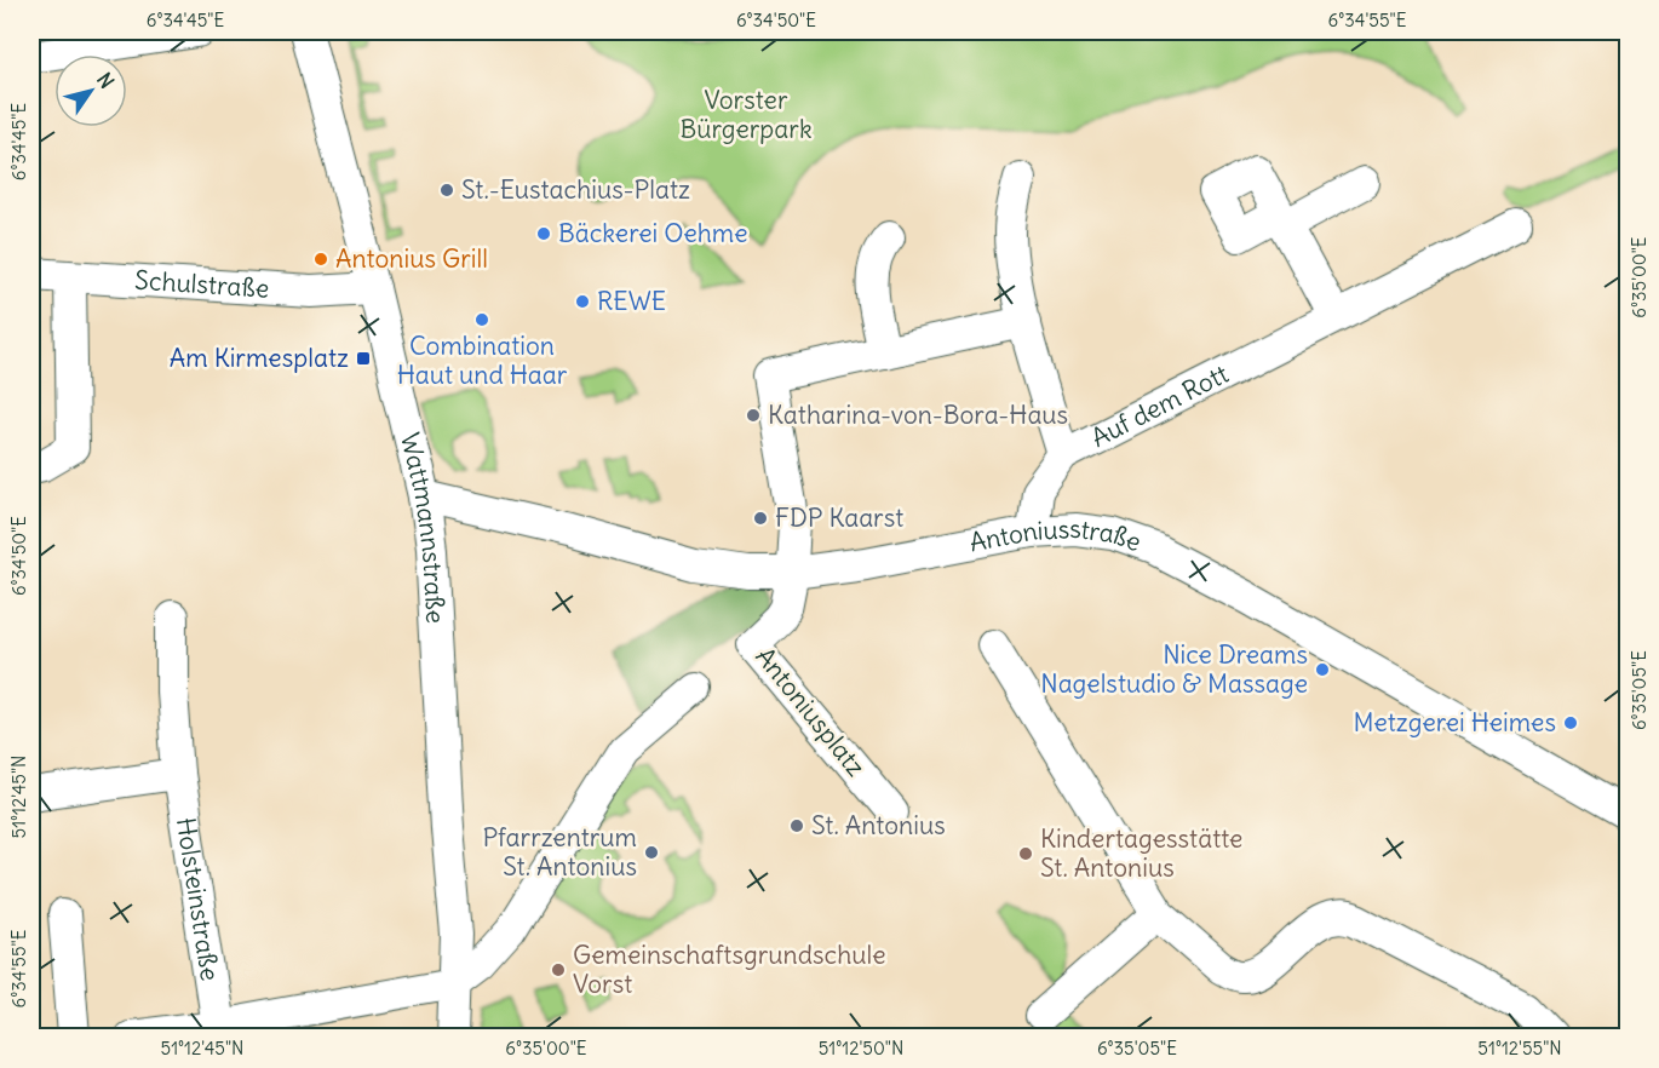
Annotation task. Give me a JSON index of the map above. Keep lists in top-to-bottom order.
{
  "streets": {
    "street": [
      "Schulstraße",
      "Auf dem Rott",
      "Wattmannstraße",
      "Antoniusstraße",
      "Antoniusplatz",
      "Holsteinstraße"
    ]
  },
  "crossings": [
    ["Schulstraße", "Wattmannstraße"],
    ["Auf dem Rott", "Antoniusstraße"],
    ["Wattmannstraße", "Antoniusstraße"],
    ["Antoniusstraße", "Antoniusplatz"]
  ],
  "parks": ["Vorster Bürgerpark"],
  "places": {
    "other": [
      "St.-Eustachius-Platz",
      "Bäckerei Oehme",
      "Antonius Grill",
      "REWE",
      "Combination Haut und Haar",
      "Katharina-von-Bora-Haus",
      "FDP Kaarst",
      "Nice Dreams Nagelstudio & Massage",
      "Metzgerei Heimes",
      "St. Antonius",
      "Pfarrzentrum St. Antonius",
      "Kindertagesstätte St. Antonius",
      "Gemeinschaftsgrundschule Vorst"
    ],
    "transit": ["Am Kirmesplatz"]
  },
  "north": "top right",
  "coordinates": [
    "6°34'45\"E",
    "6°34'50\"E",
    "6°34'55\"E",
    "6°35'00\"E",
    "6°35'05\"E",
    "51°12'45\"N",
    "51°12'50\"N",
    "51°12'55\"N"
  ]
}
